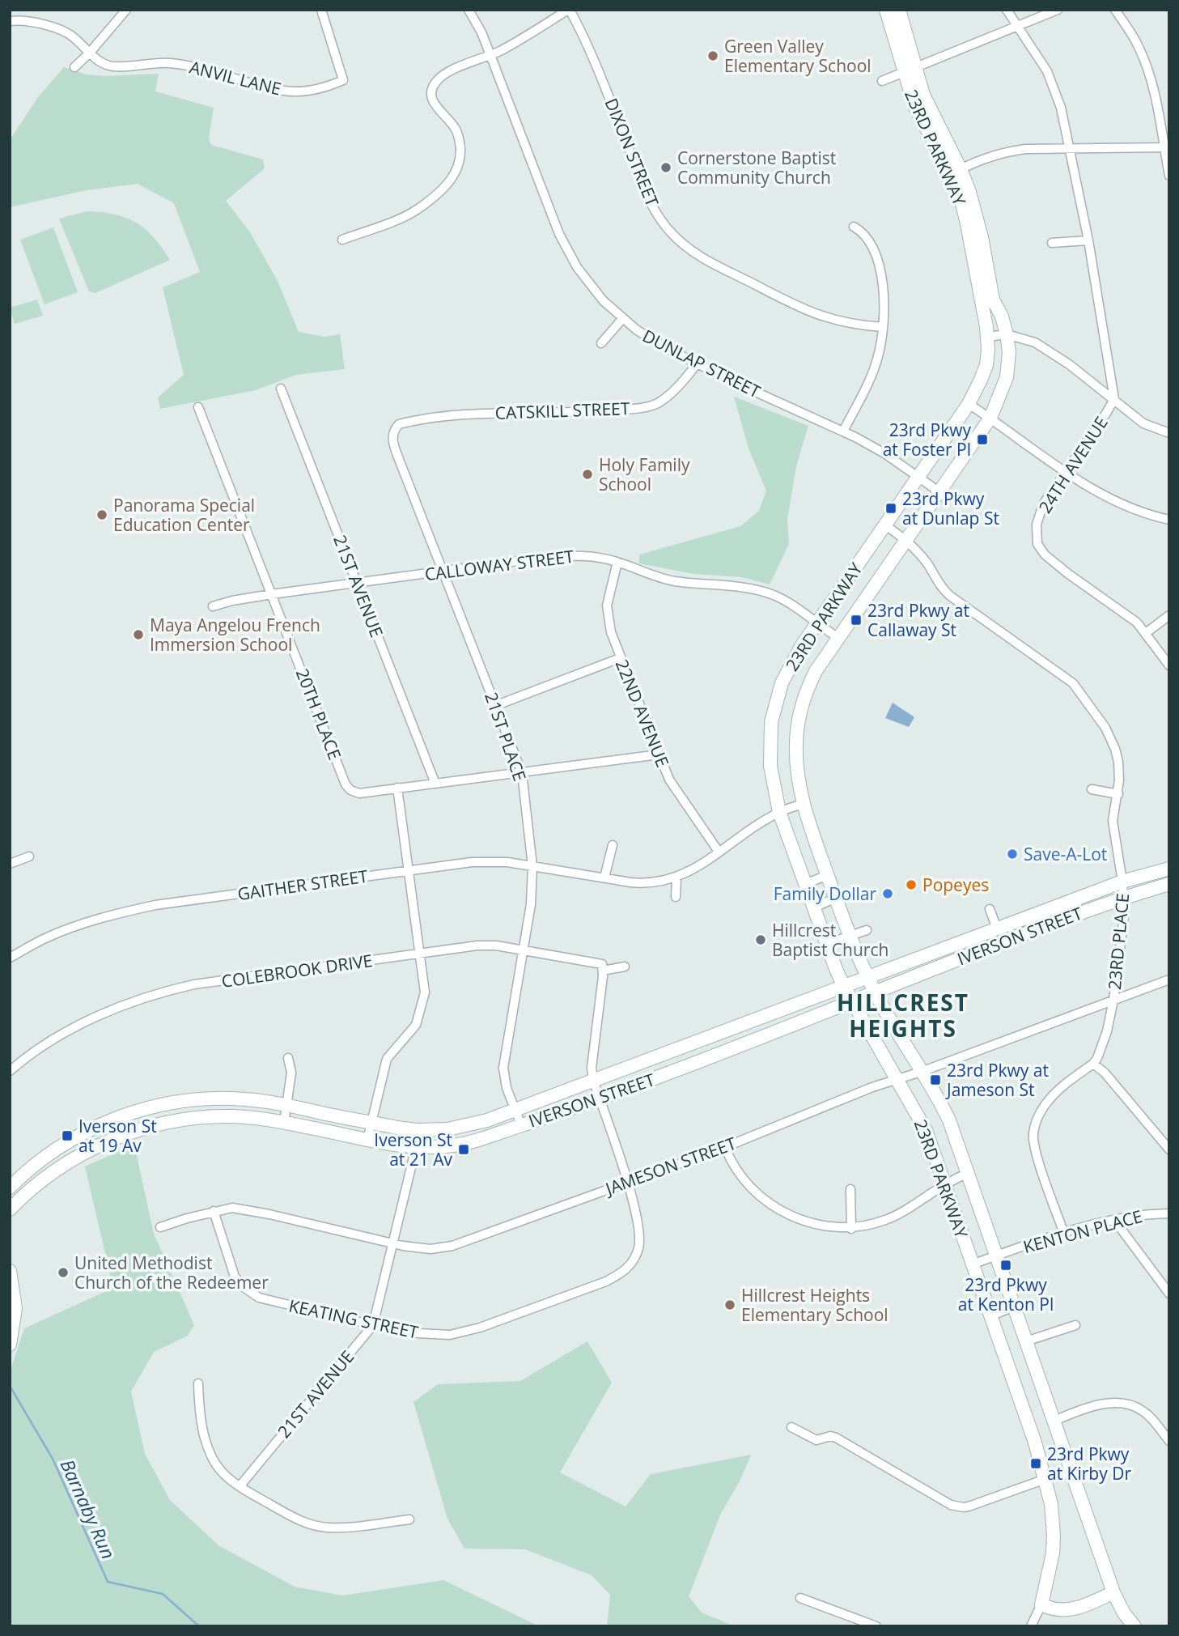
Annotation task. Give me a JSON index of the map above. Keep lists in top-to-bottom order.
{
  "streets": {
    "street": [
      "ANVIL LANE",
      "23RD PARKWAY",
      "DIXON STREET",
      "DUNLAP STREET",
      "CATSKILL STREET",
      "24TH AVENUE",
      "CALLOWAY STREET",
      "21ST AVENUE",
      "22ND AVENUE",
      "20TH PLACE",
      "21ST PLACE",
      "GAITHER STREET",
      "IVERSON STREET",
      "23RD PLACE",
      "COLEBROOK DRIVE",
      "JAMESON STREET",
      "KENTON PLACE",
      "KEATING STREET"
    ]
  },
  "crossings": [
    ["23RD PARKWAY", "DUNLAP STREET"],
    ["23RD PARKWAY", "CALLOWAY STREET"],
    ["23RD PARKWAY", "GAITHER STREET"],
    ["23RD PARKWAY", "IVERSON STREET"],
    ["23RD PARKWAY", "23RD PLACE"],
    ["23RD PARKWAY", "JAMESON STREET"],
    ["23RD PARKWAY", "KENTON PLACE"],
    ["DUNLAP STREET", "CATSKILL STREET"],
    ["CATSKILL STREET", "21ST PLACE"],
    ["CALLOWAY STREET", "21ST AVENUE"],
    ["CALLOWAY STREET", "22ND AVENUE"],
    ["CALLOWAY STREET", "20TH PLACE"],
    ["CALLOWAY STREET", "21ST PLACE"],
    ["21ST AVENUE", "IVERSON STREET"],
    ["21ST AVENUE", "JAMESON STREET"],
    ["21ST AVENUE", "KEATING STREET"],
    ["22ND AVENUE", "GAITHER STREET"],
    ["21ST PLACE", "GAITHER STREET"],
    ["21ST PLACE", "IVERSON STREET"],
    ["21ST PLACE", "COLEBROOK DRIVE"],
    ["IVERSON STREET", "23RD PLACE"],
    ["23RD PLACE", "JAMESON STREET"],
    ["23RD PLACE", "KENTON PLACE"],
    ["JAMESON STREET", "KEATING STREET"]
  ],
  "districts": ["HILLCREST HEIGHTS"],
  "water": ["Barnaby Run"],
  "places": {
    "other": [
      "Green Valley Elementary School",
      "Cornerstone Baptist Community Church",
      "Holy Family School",
      "Panorama Special Education Center",
      "Maya Angelou French Immersion School",
      "Save-A-Lot",
      "Popeyes",
      "Family Dollar",
      "Hillcrest Baptist Church",
      "United Methodist Church of the Redeemer",
      "Hillcrest Heights Elementary School"
    ],
    "transit": [
      "23rd Pkwy at Foster Pl",
      "23rd Pkwy at Dunlap St",
      "23rd Pkwy at Callaway St",
      "23rd Pkwy at Jameson St",
      "Iverson St at 19 Av",
      "Iverson St at 21 Av",
      "23rd Pkwy at Kenton Pl",
      "23rd Pkwy at Kirby Dr"
    ]
  }
}
